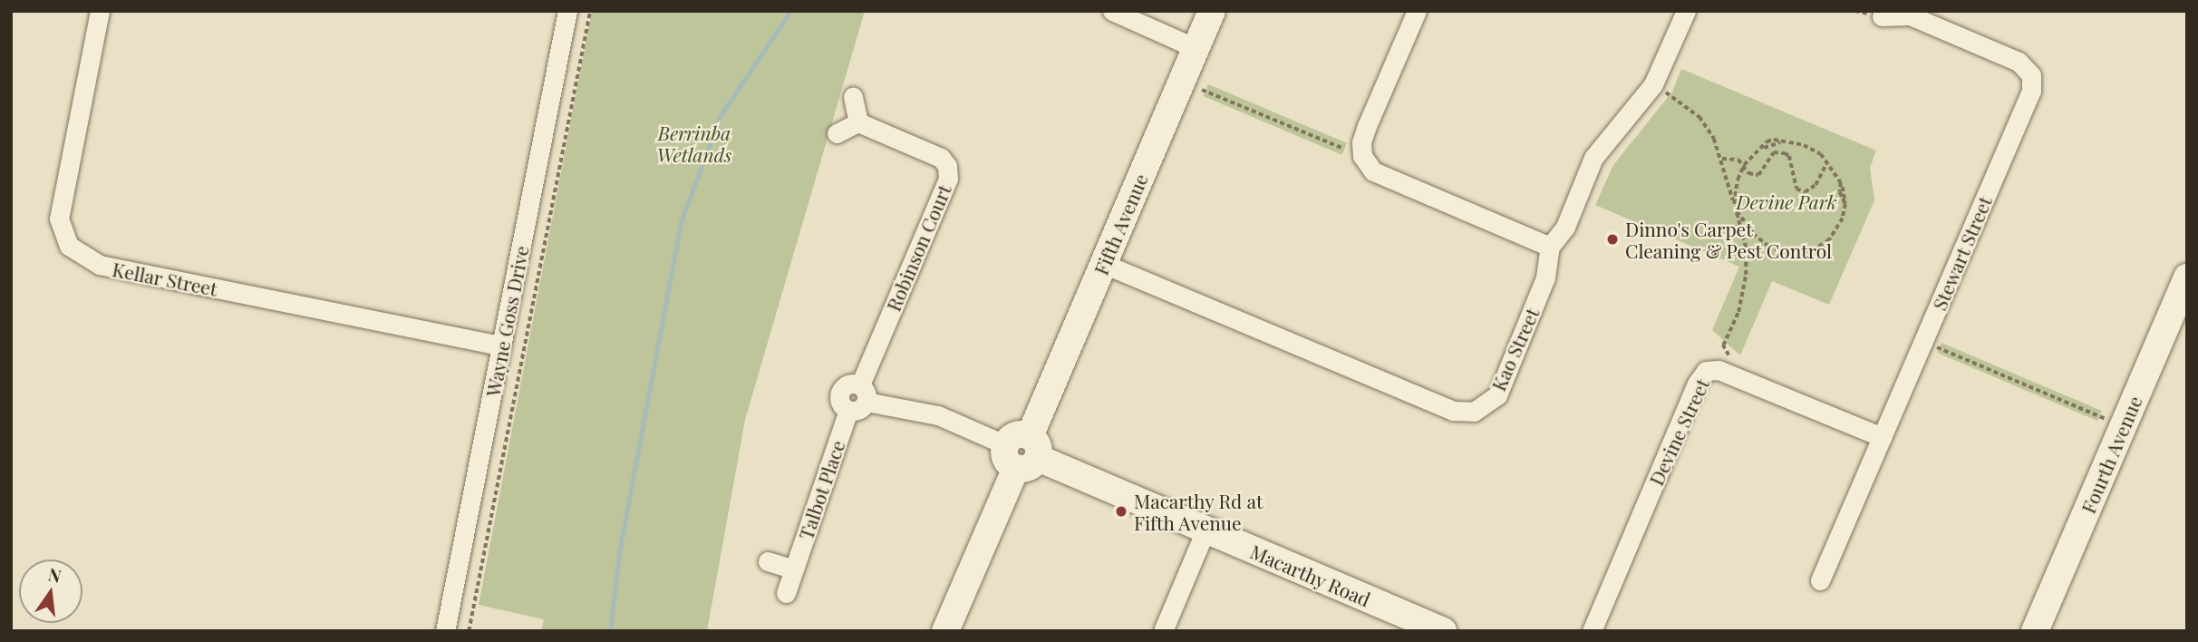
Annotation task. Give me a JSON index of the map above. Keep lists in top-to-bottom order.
{
  "streets": {
    "street": [
      "Fifth Avenue",
      "Robinson Court",
      "Stewart Street",
      "Kellar Street",
      "Wayne Goss Drive",
      "Kao Street",
      "Devine Street",
      "Fourth Avenue",
      "Talbot Place",
      "Macarthy Road"
    ]
  },
  "crossings": [
    ["Fifth Avenue", "Kao Street"],
    ["Fifth Avenue", "Macarthy Road"],
    ["Robinson Court", "Talbot Place"],
    ["Stewart Street", "Devine Street"],
    ["Kellar Street", "Wayne Goss Drive"]
  ],
  "parks": ["Berrinba Wetlands", "Devine Park"],
  "places": ["Dinno's Carpet Cleaning & Pest Control", "Macarthy Rd at Fifth Avenue"],
  "north": "top"
}
